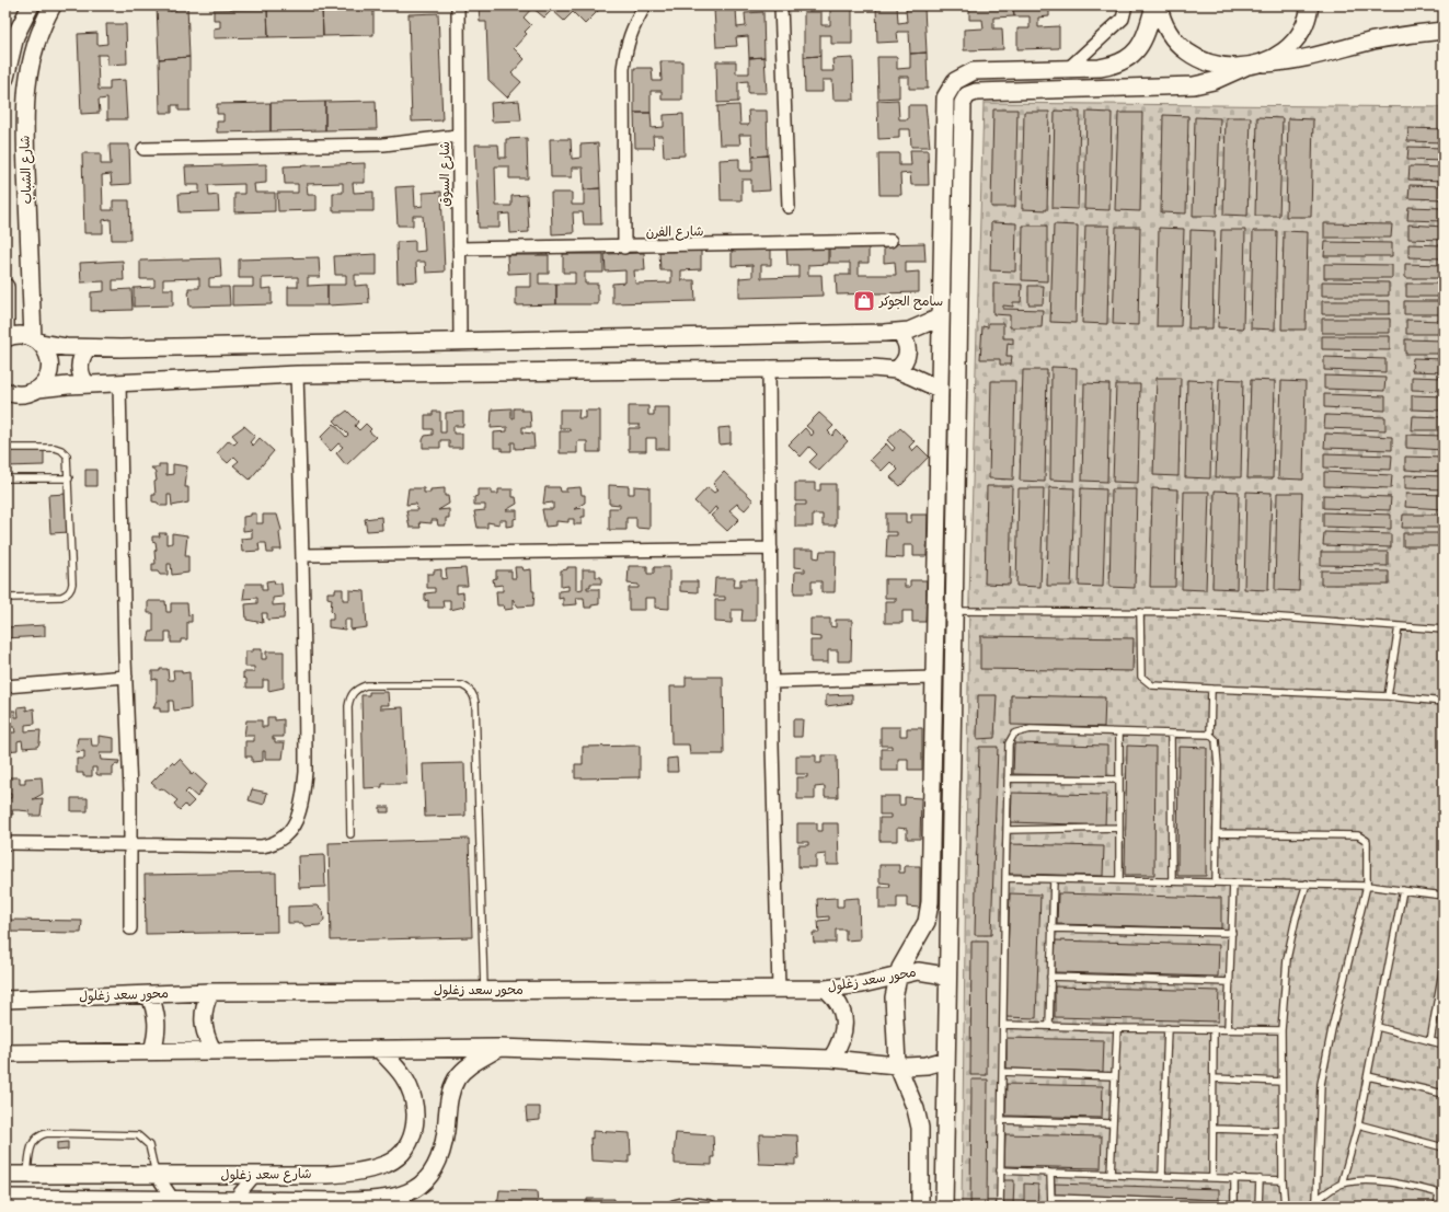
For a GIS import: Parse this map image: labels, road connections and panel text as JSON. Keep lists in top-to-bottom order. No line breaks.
{"streets":{"main road":["شارع الشباب","محور سعد زغلول","شارع سعد زغلول"],"street":["شارع السوق","شارع الفرن"]},"crossings":[["شارع السوق","شارع الفرن"]],"places":{"shop":["سامح الجوكر"]}}
